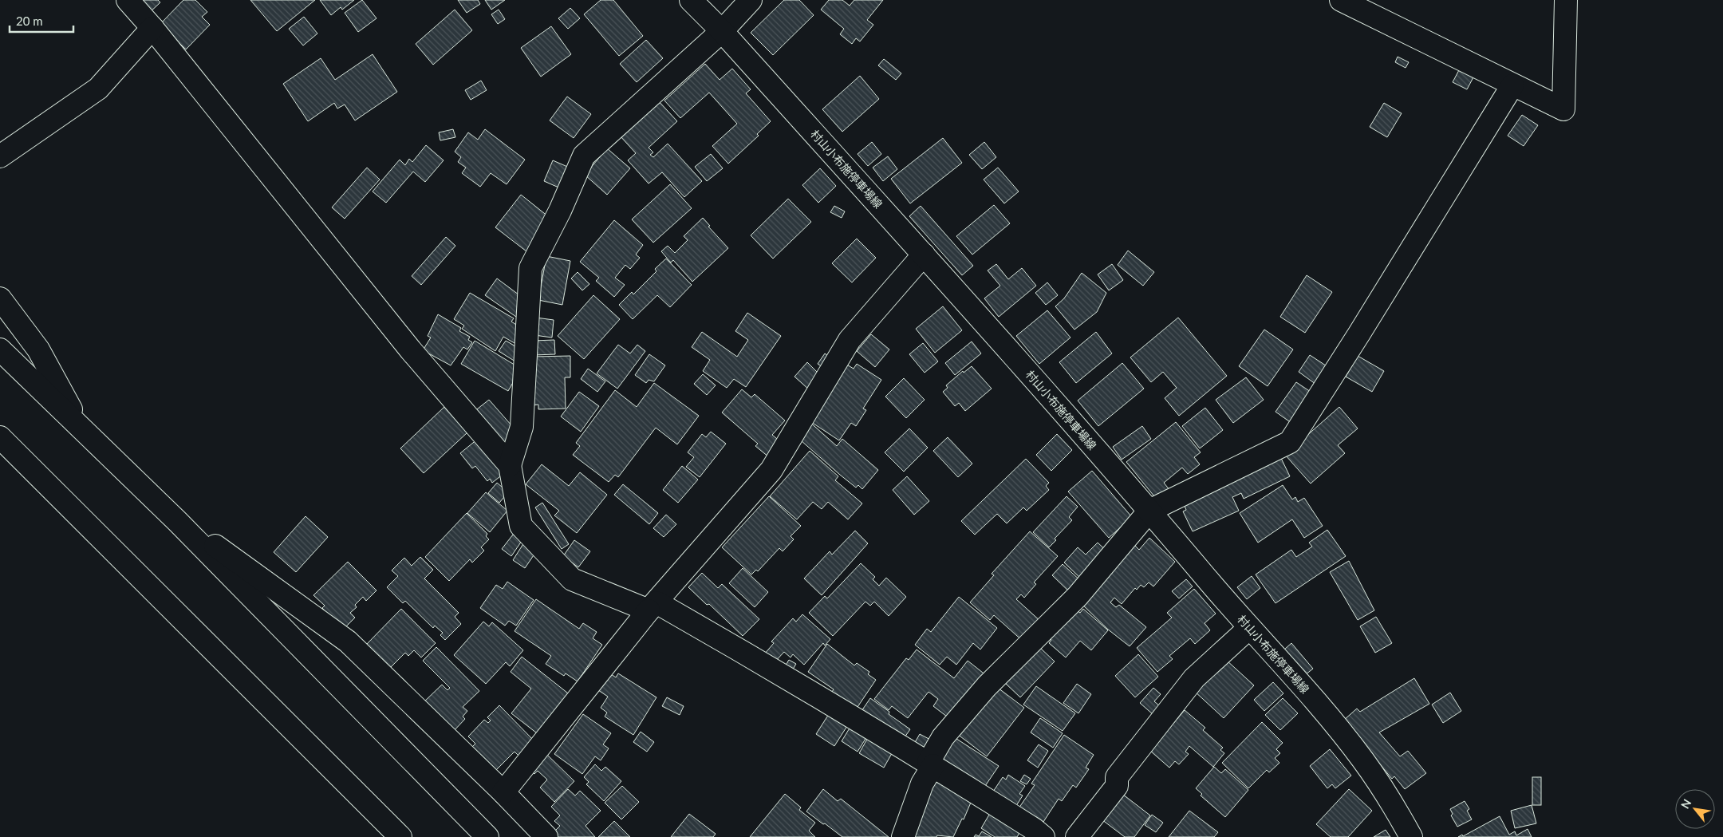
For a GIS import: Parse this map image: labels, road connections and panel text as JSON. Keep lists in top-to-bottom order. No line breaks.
{"streets":{"street":["村山小布施停車場線"]},"scale_bar":"20 m","north":"top left"}
